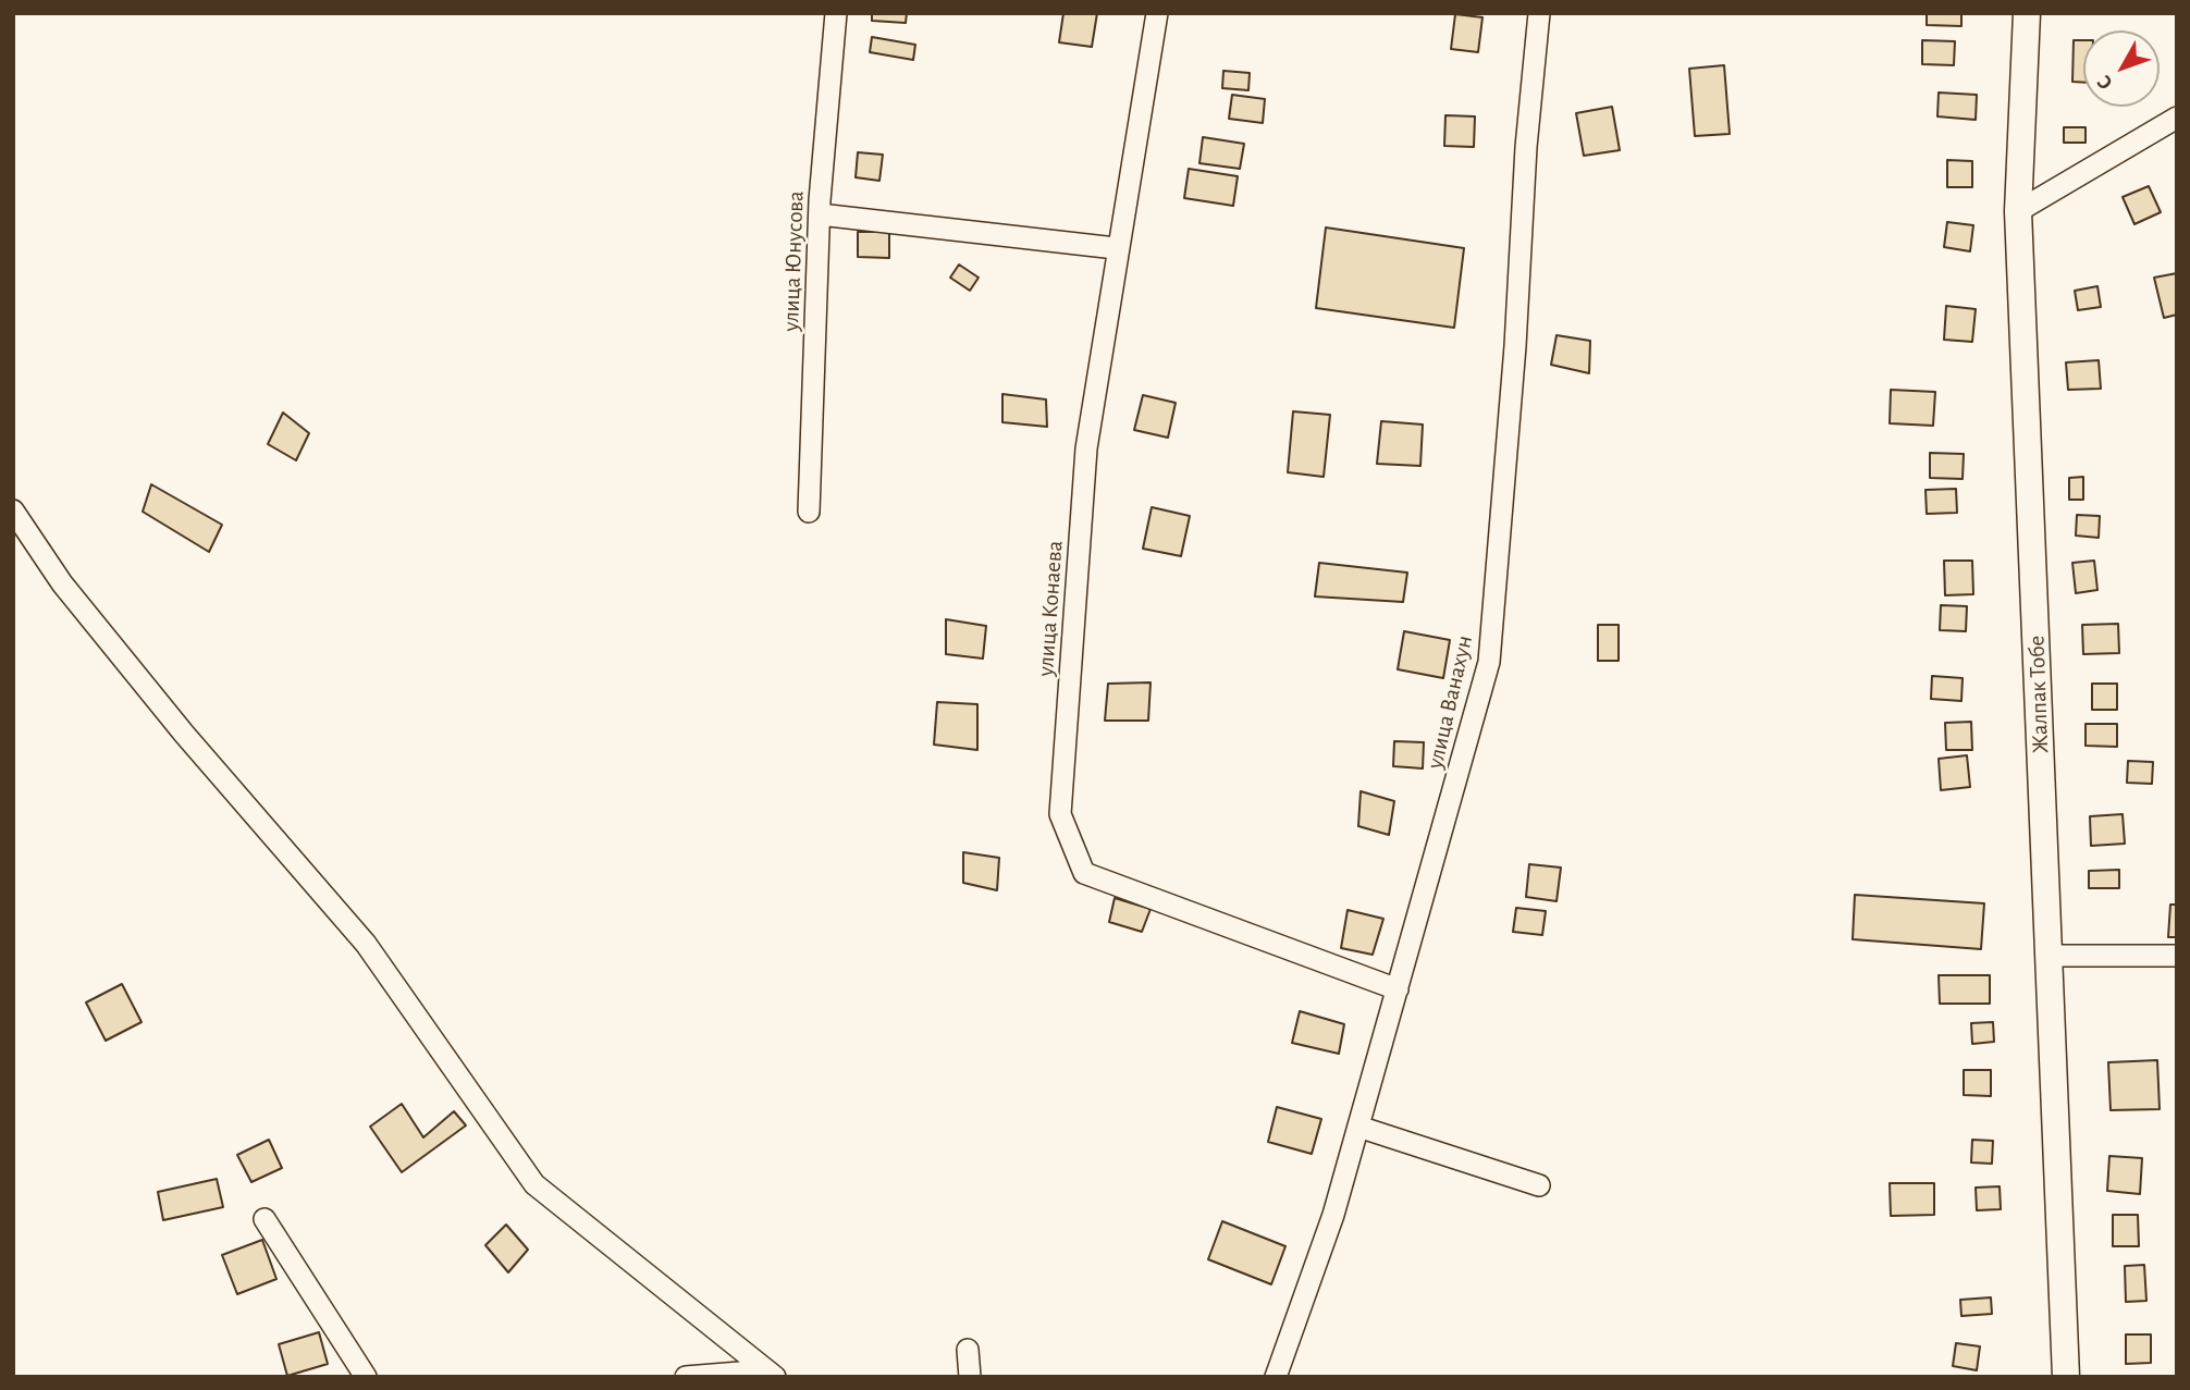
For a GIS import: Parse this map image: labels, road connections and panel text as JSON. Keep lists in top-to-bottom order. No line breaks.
{"streets":{"main road":["Жалпак Тобе"],"street":["улица Юнусова","улица Конаева","улица Ванахун"]},"crossings":[["улица Конаева","улица Ванахун"]],"north":"bottom left"}
